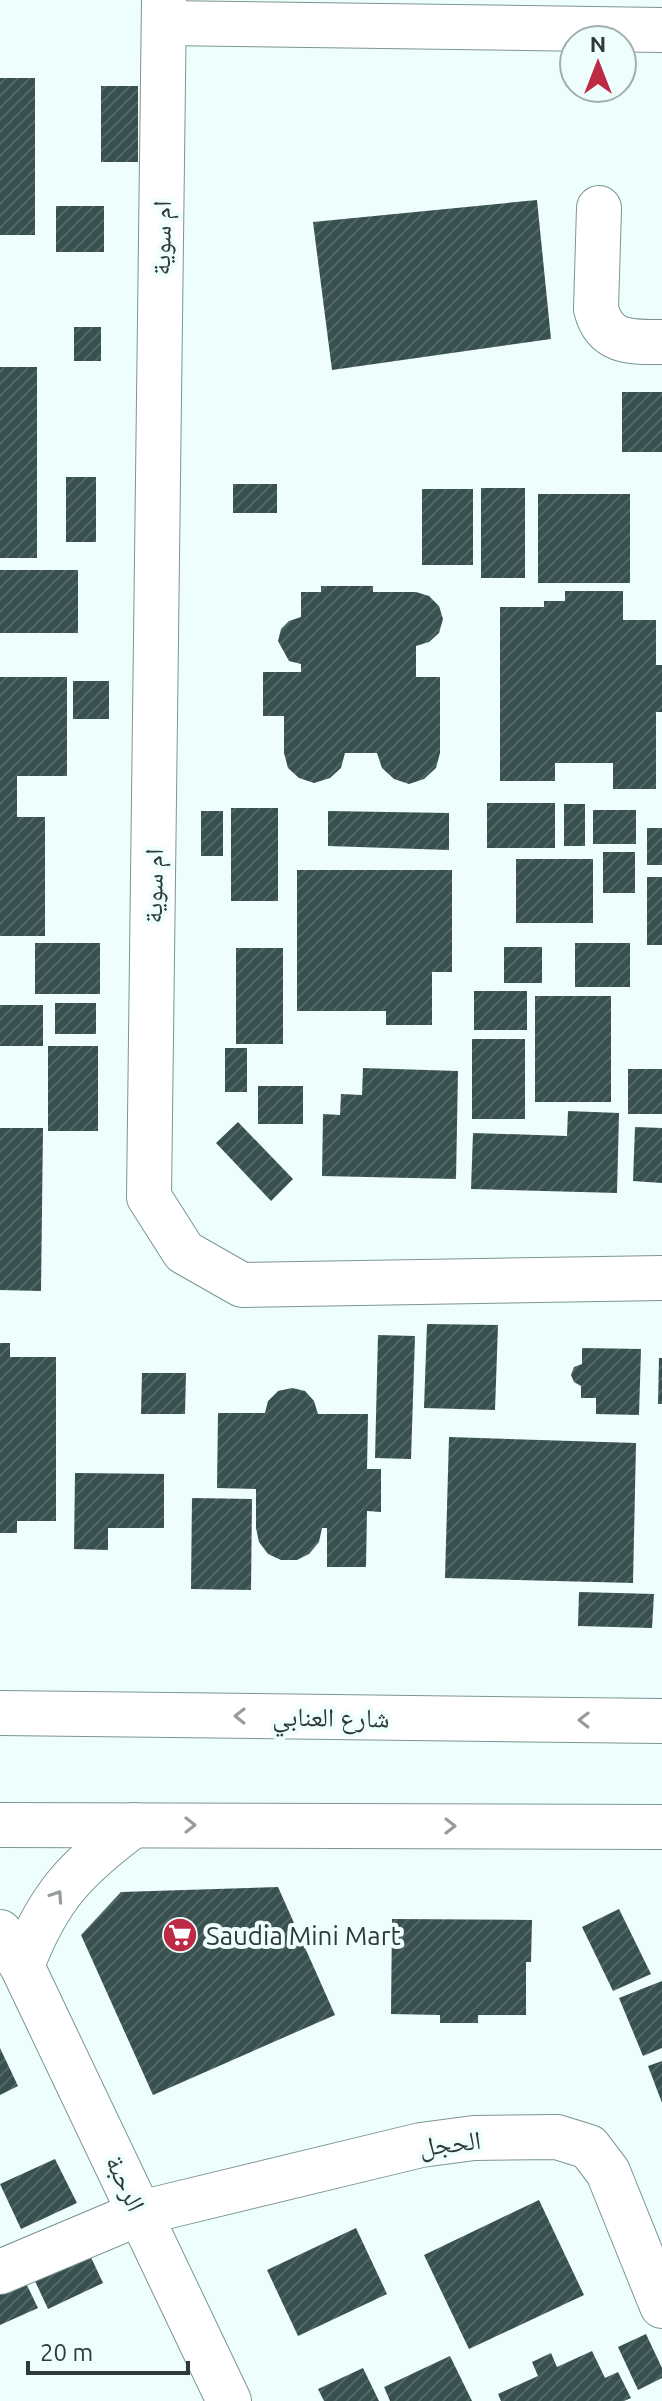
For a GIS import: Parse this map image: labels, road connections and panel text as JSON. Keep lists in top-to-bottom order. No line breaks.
{"streets":{"street":["ام سوية","شارع العنابي","الحجل","الرحبة"]},"crossings":[["الحجل","الرحبة"]],"places":{"supermarket":["Saudia Mini Mart"]},"scale_bar":"20 m","north":"top"}
